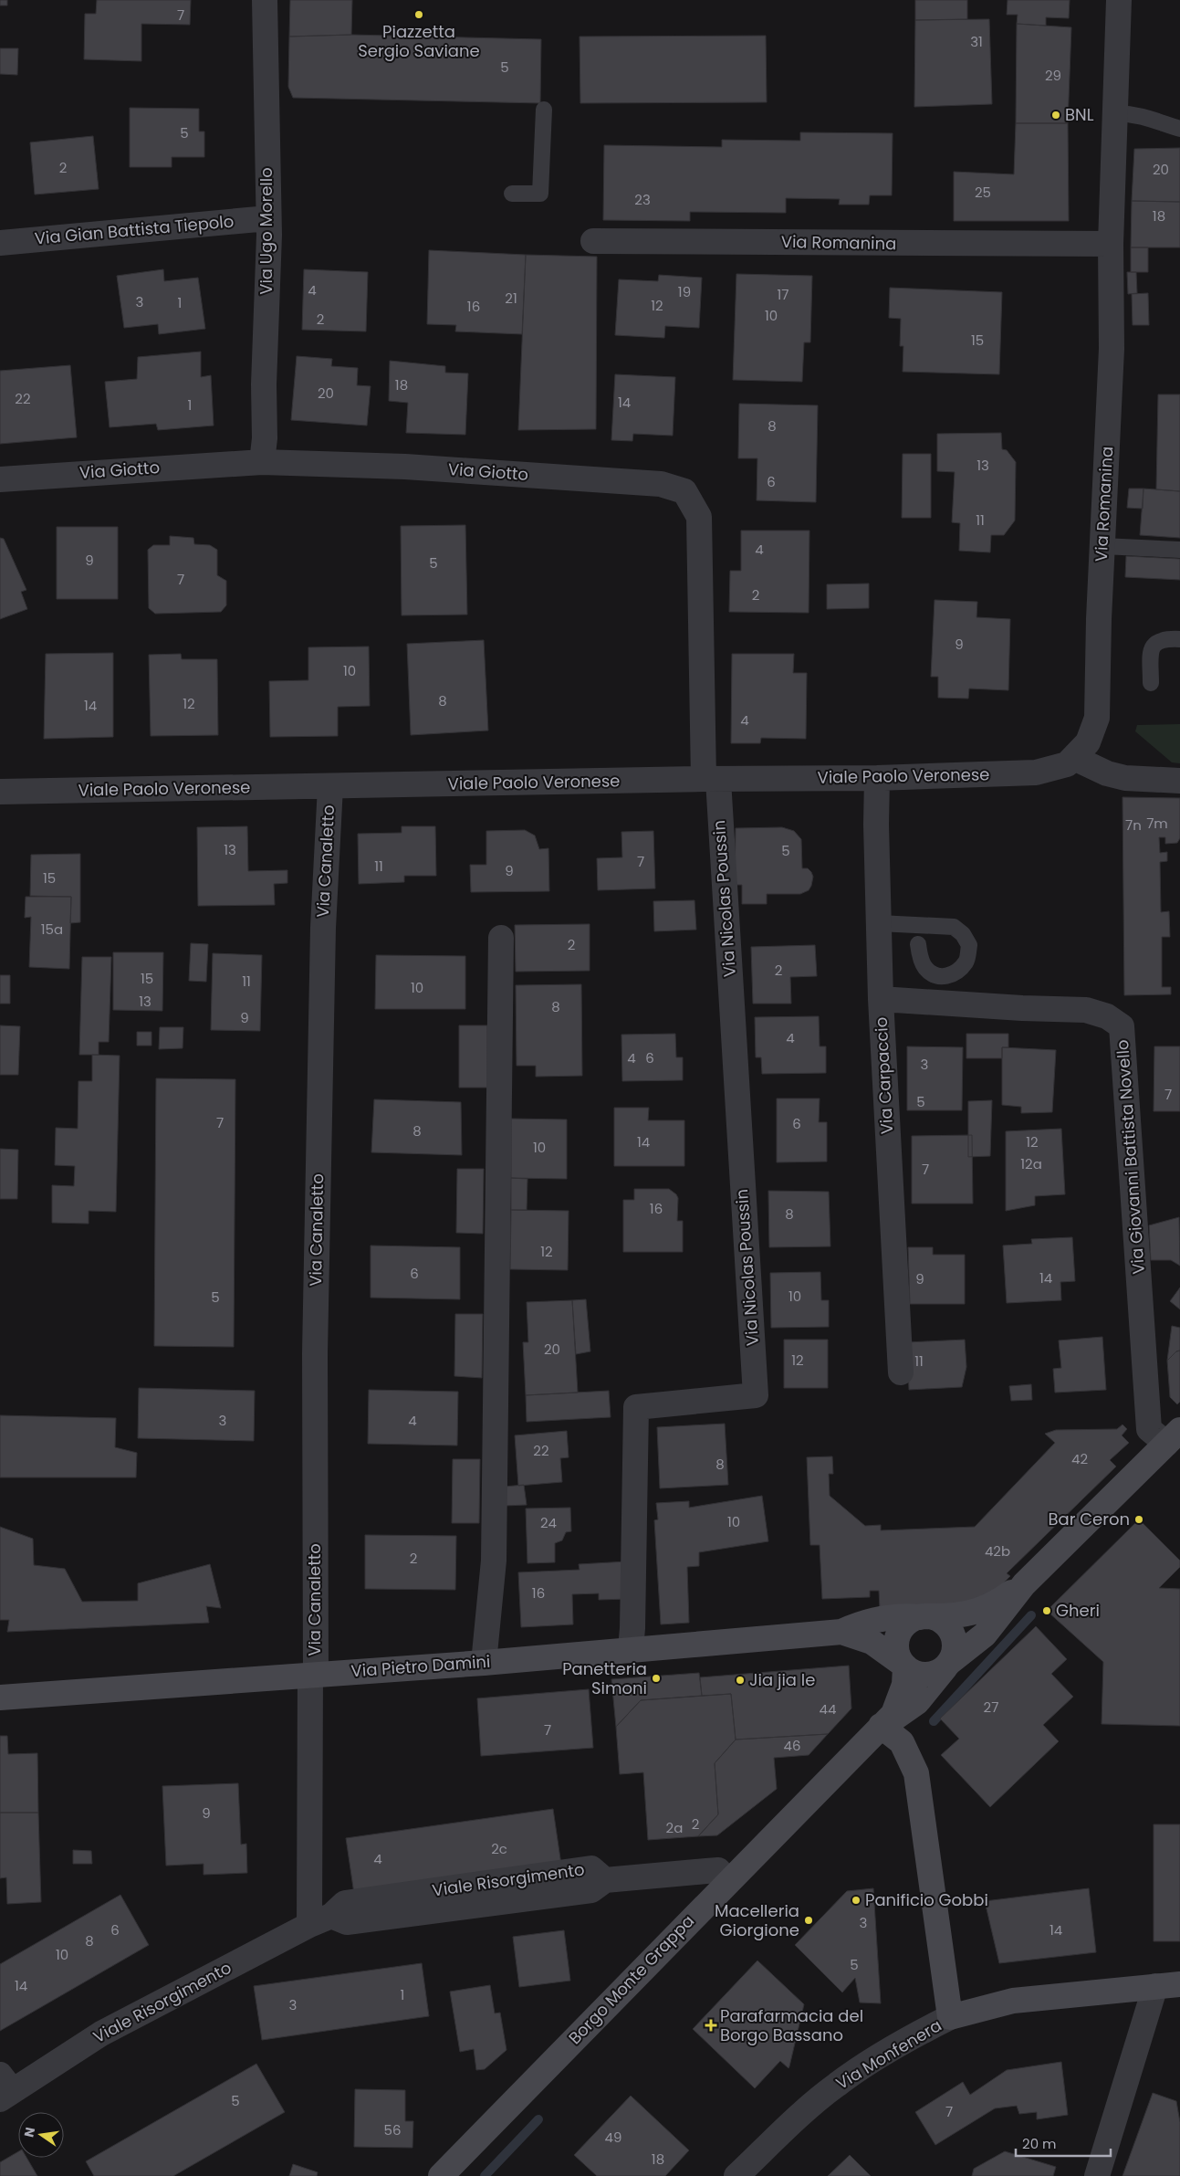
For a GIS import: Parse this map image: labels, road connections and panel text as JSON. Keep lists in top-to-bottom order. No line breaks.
{"streets":{"street":["Via Gian Battista Tiepolo","Via Ugo Morello","Via Romanina","Via Giotto","Viale Paolo Veronese","Via Canaletto","Via Nicolas Poussin","Via Carpaccio","Via Giovanni Battista Novello","Via Pietro Damini","Viale Risorgimento","Borgo Monte Grappa","Via Monfenera"]},"crossings":[["Via Gian Battista Tiepolo","Via Ugo Morello"],["Via Ugo Morello","Via Giotto"],["Via Romanina","Viale Paolo Veronese"],["Via Giotto","Viale Paolo Veronese"],["Via Giotto","Via Nicolas Poussin"],["Viale Paolo Veronese","Via Canaletto"],["Viale Paolo Veronese","Via Nicolas Poussin"],["Viale Paolo Veronese","Via Carpaccio"],["Via Canaletto","Via Pietro Damini"],["Via Canaletto","Viale Risorgimento"],["Via Nicolas Poussin","Via Pietro Damini"],["Via Carpaccio","Via Giovanni Battista Novello"],["Via Giovanni Battista Novello","Borgo Monte Grappa"],["Via Pietro Damini","Borgo Monte Grappa"],["Viale Risorgimento","Borgo Monte Grappa"]],"places":{"other":["Piazzetta Sergio Saviane","BNL","Bar Ceron","Gheri","Panetteria Simoni","Jia jia le","Panificio Gobbi","Macelleria Giorgione"],"health":["Parafarmacia del Borgo Bassano"]},"house_numbers":["7","31","5","29","5","2","20","25","23","18","4","19","17","21","3","1","12","16","10","2","15","18","20","22","14","1","8","13","6","11","4","9","5","7","2","9","10","8","12","14","4","7m","7n","13","5","7","11","9","15","15a","2","2","15","11","10","13","8","9","4","4","6","3","7","5","7","6","8","14","12","10","12a","7","16","8","12","6","14","9","10","5","20","12","11","3","4","22","42","8","10","24","42b","2","16","27","44","7","46","9","2","2a","2c","4","3","6","14","8","10","5","14","1","3","5","7","56","49","18"],"scale_bar":"20 m","north":"left"}
